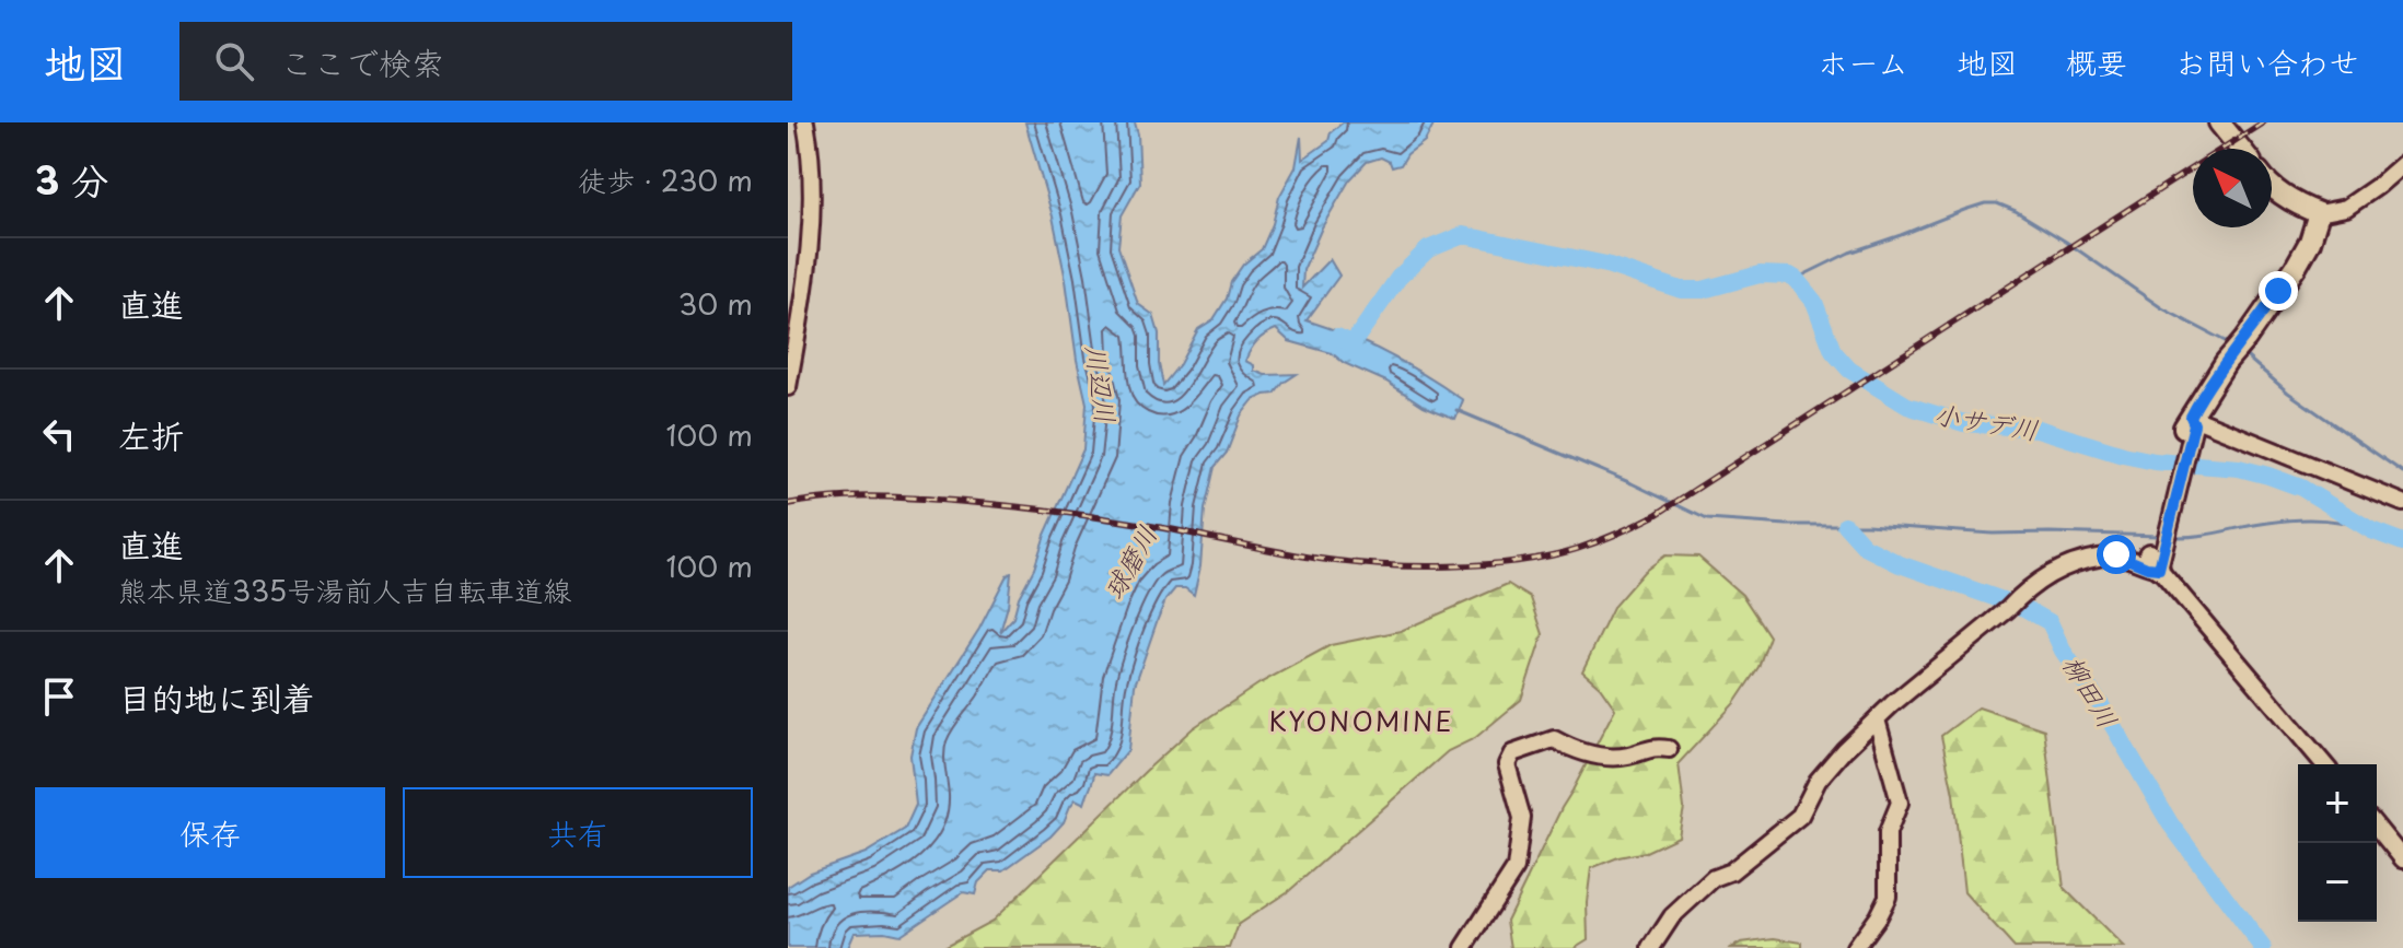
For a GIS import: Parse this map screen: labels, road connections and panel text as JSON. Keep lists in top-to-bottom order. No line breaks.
{"districts":["KYONOMINE"],"water":["川辺川","小サデ川","球磨川","柳田川"],"north":"top left","page":{"header":"地図","search":"ここで検索","nav":["ホーム","地図","概要","お問い合わせ"],"heading":["3 分","徒歩 · 230 m"],"list":[["直進","30 m"],["左折","100 m"],["直進","熊本県道335号湯前人吉自転車道線","100 m"],"目的地に到着"],"buttons":["保存","共有"],"map_buttons":["+","−"]}}
